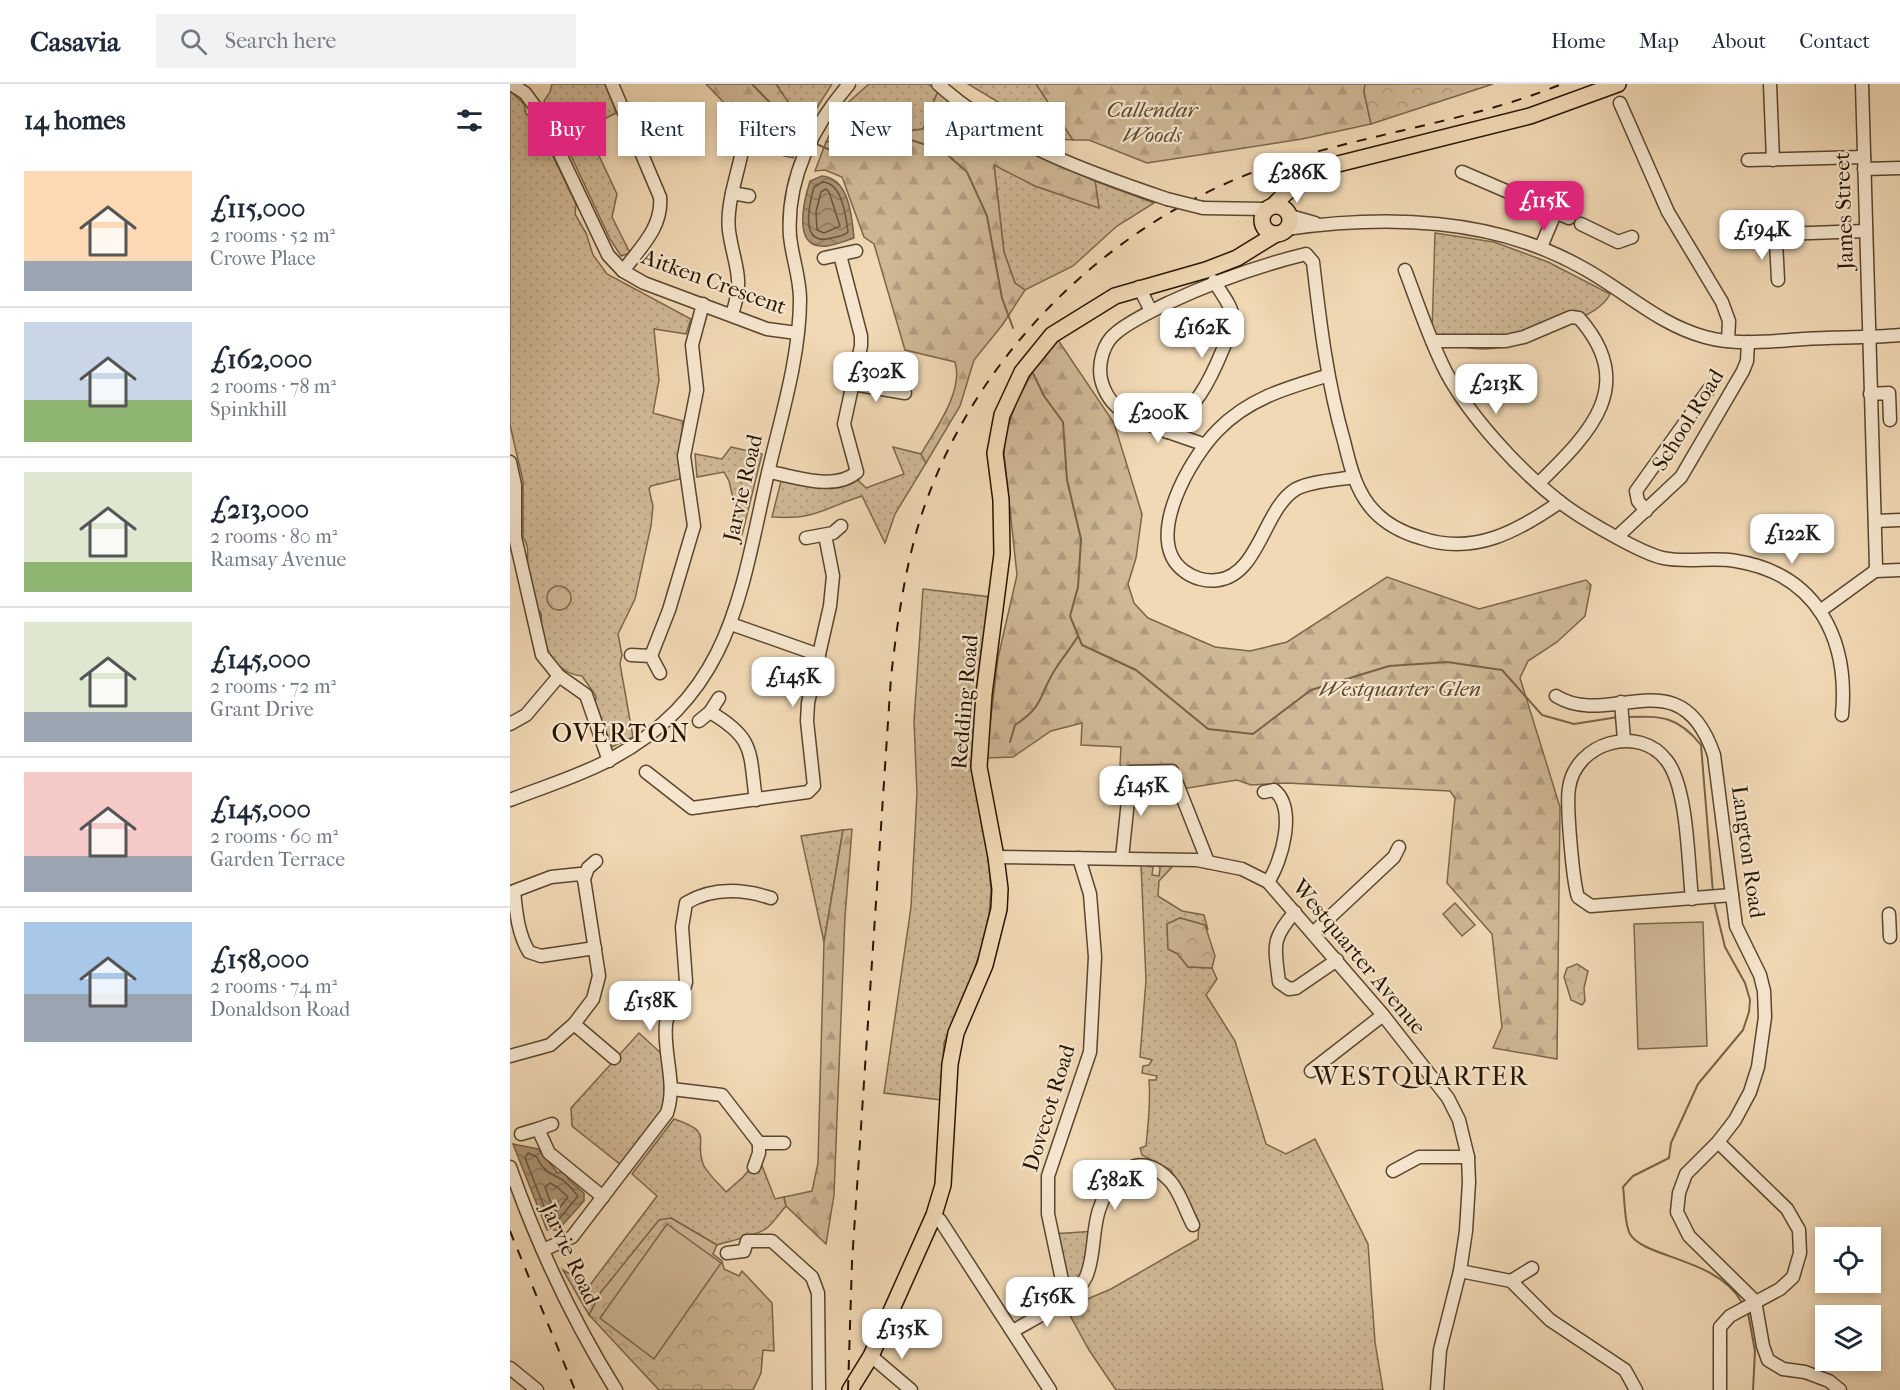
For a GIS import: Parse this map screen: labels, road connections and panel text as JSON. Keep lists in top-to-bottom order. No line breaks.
{"streets":{"main road":["Redding Road"],"street":["James Street","Aitken Crescent","School Road","Jarvie Road","Langton Road","Westquarter Avenue","Dovecot Road"]},"crossings":[["Aitken Crescent","Jarvie Road"],["Redding Road","Westquarter Avenue"],["Westquarter Avenue","Dovecot Road"]],"districts":["OVERTON","WESTQUARTER"],"parks":["Callendar Woods","Westquarter Glen"],"page":{"header":"Casavia","search":"Search here","nav":["Home","Map","About","Contact"],"heading":"14 homes","chip":["Buy","Rent","Filters","New","Apartment"],"price":["£286K","£115K","£194K","£162K","£302K","£213K","£200K","£122K","£145K","£145K","£158K","£382K","£156K","£135K"],"list":[{"name":"£115,000","note":"2 rooms · 52 m² · Crowe Place"},{"name":"£162,000","note":"2 rooms · 78 m² · Spinkhill"},{"name":"£213,000","note":"2 rooms · 80 m² · Ramsay Avenue"},{"name":"£145,000","note":"2 rooms · 72 m² · Grant Drive"},{"name":"£145,000","note":"2 rooms · 60 m² · Garden Terrace"},{"name":"£158,000","note":"2 rooms · 74 m² · Donaldson Road"}]}}
